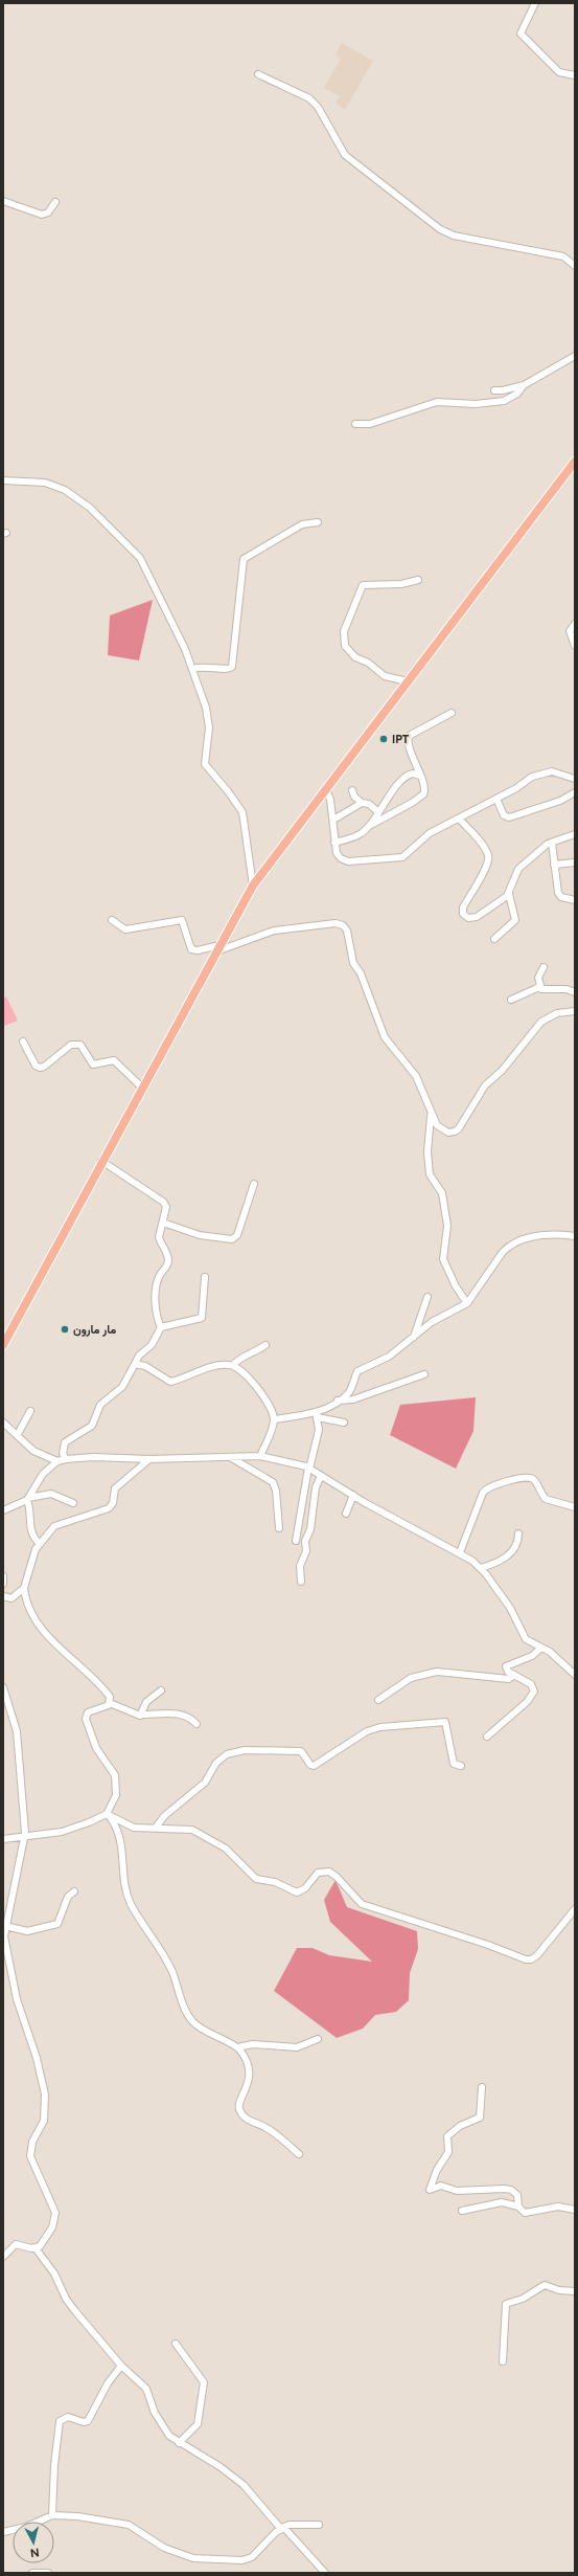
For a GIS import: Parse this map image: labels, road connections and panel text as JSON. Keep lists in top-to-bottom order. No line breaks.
{"places":["IPT","مار مارون"],"north":"bottom"}
